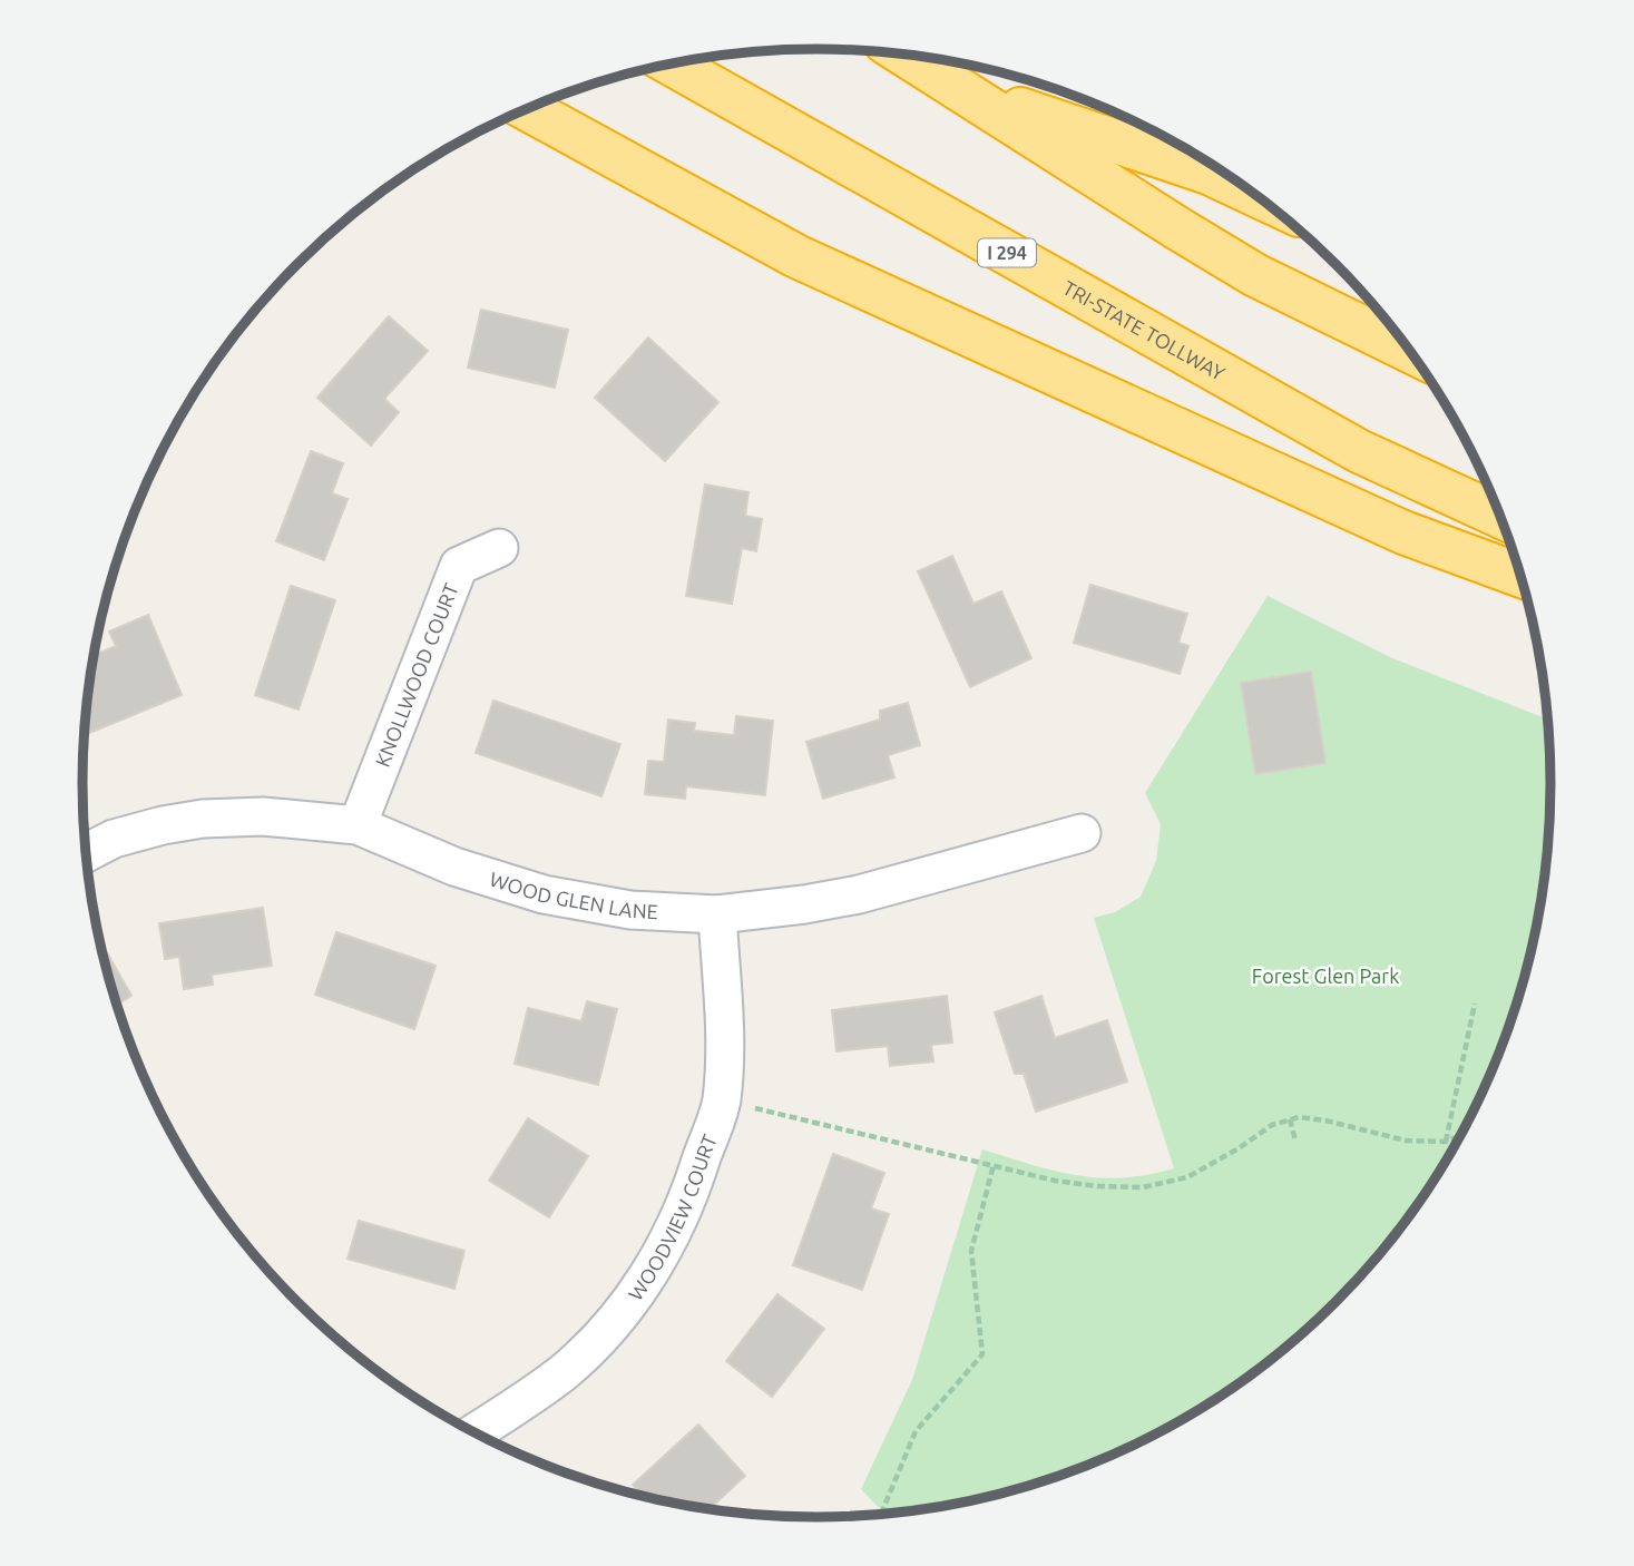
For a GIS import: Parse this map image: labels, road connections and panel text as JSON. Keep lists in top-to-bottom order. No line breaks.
{"streets":{"highway":["I 294","TRI-STATE TOLLWAY"],"street":["KNOLLWOOD COURT","WOOD GLEN LANE","WOODVIEW COURT"]},"crossings":[["KNOLLWOOD COURT","WOOD GLEN LANE"],["WOOD GLEN LANE","WOODVIEW COURT"]],"parks":["Forest Glen Park"]}
